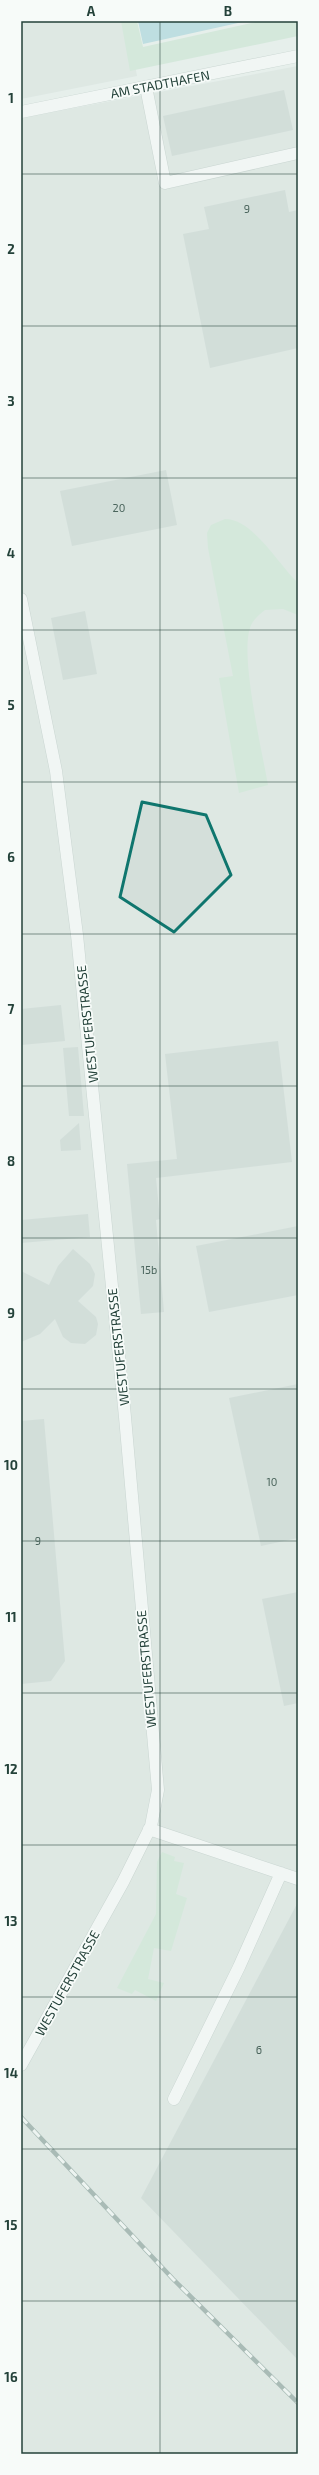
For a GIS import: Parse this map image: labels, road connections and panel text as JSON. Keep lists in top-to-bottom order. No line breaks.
{"streets":{"lane":["AM STADTHAFEN","WESTUFERSTRASSE"]},"house_numbers":["9","20","15b","10","9","6"],"grid":{"columns":["A","B"],"rows":["1","2","3","4","5","6","7","8","9","10","11","12","13","14","15","16"]}}
